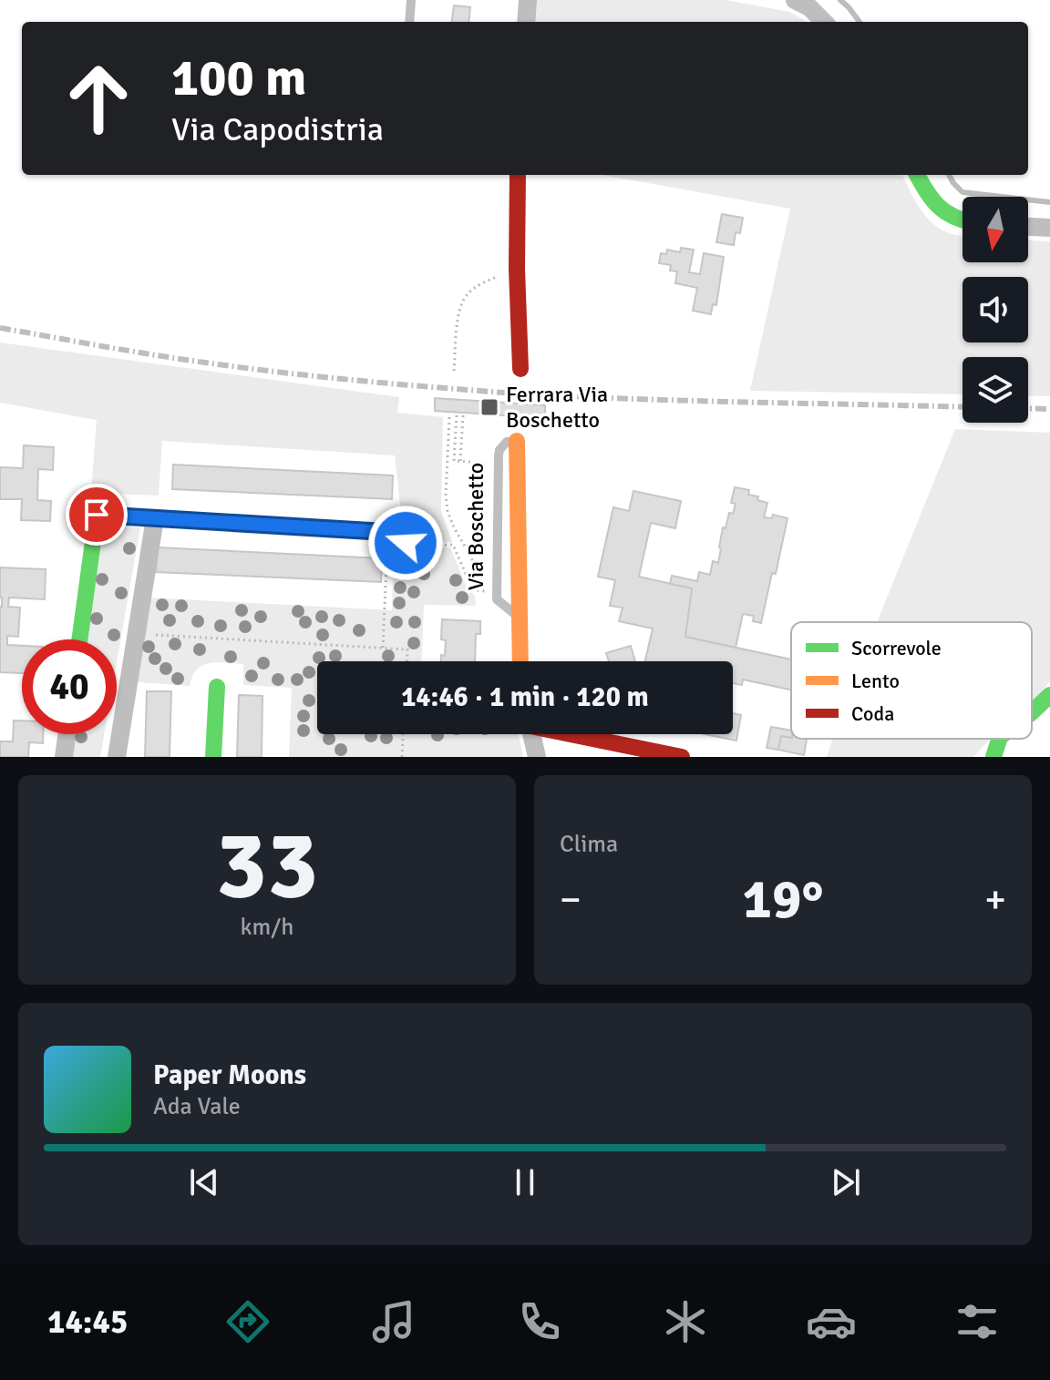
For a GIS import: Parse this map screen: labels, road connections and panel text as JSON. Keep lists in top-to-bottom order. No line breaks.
{"streets":{"street":["Via Boschetto"]},"places":{"transit":["Ferrara Via Boschetto"]},"legend":["Scorrevole","Lento","Coda"],"north":"bottom","page":{"turn":["100 m","Via Capodistria"],"limit":"40","trip":"14:46 · 1 min · 120 m","tile":[["33","km/h"],"Clima"],"heat":["−","19°","+"],"song":["Paper Moons","Ada Vale"],"tabs":"14:45"}}
